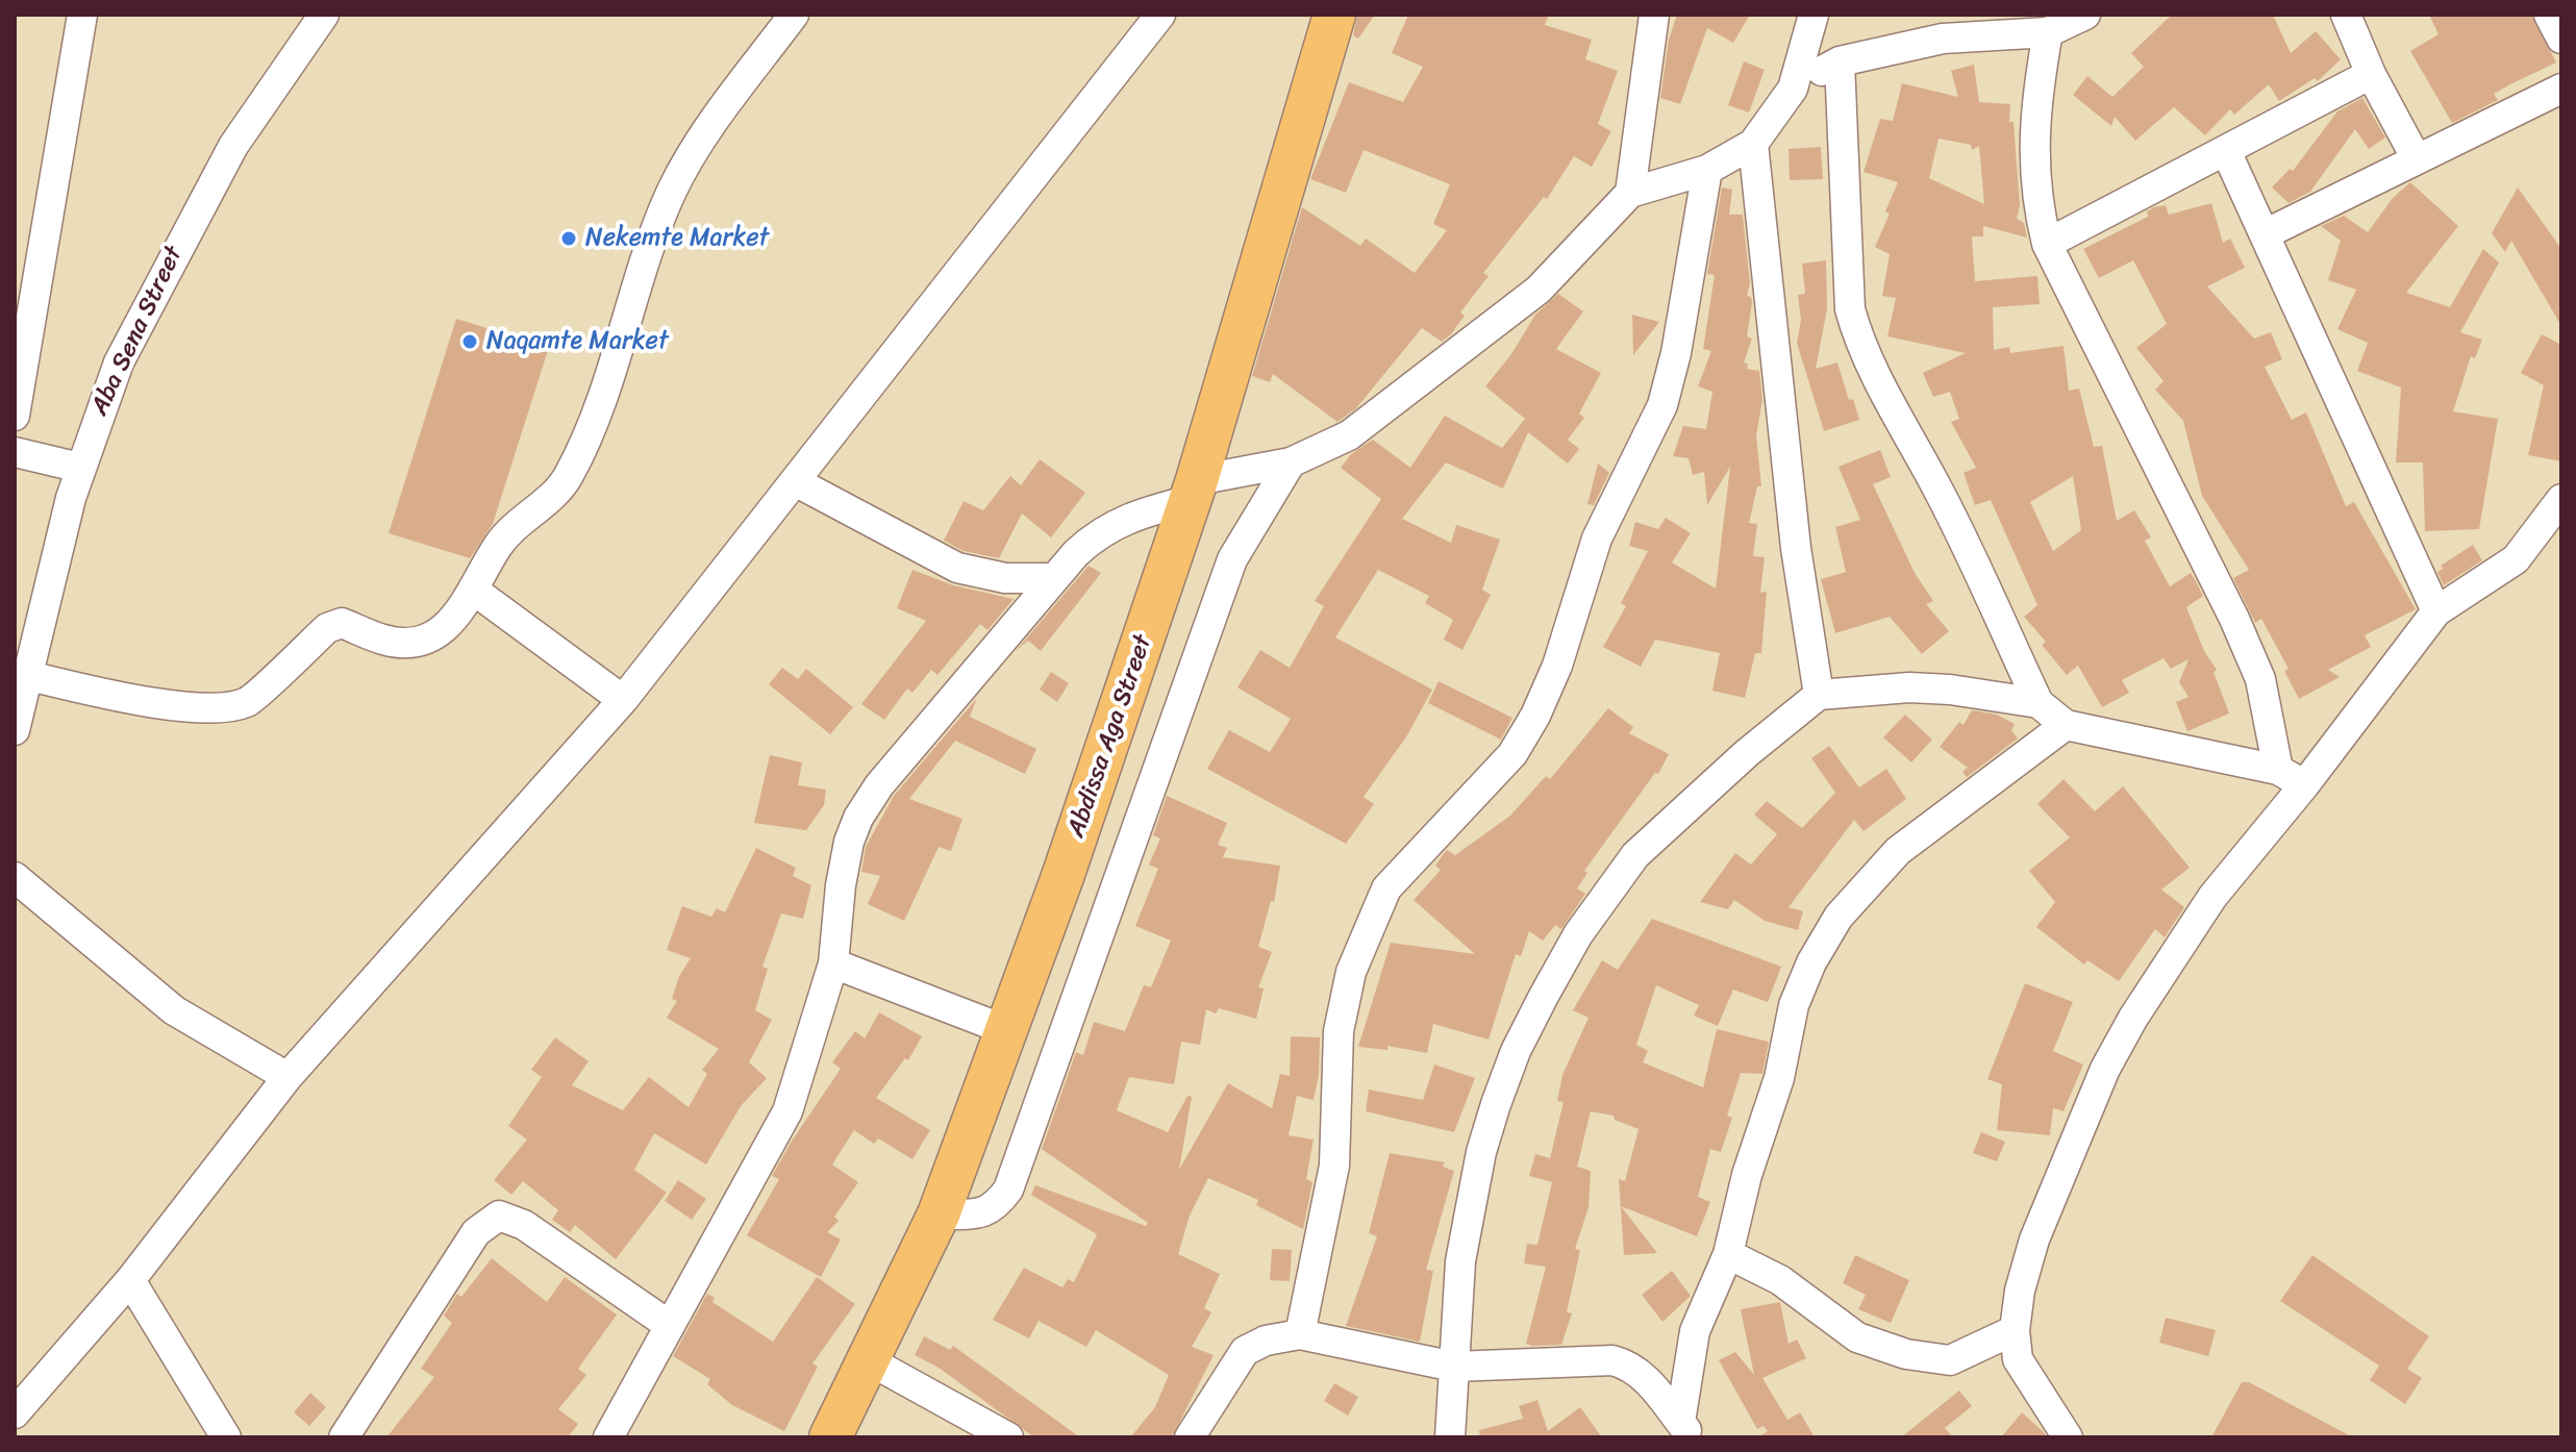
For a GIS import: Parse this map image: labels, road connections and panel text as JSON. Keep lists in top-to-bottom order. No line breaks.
{"streets":{"highway":["Abdissa Aga Street"],"street":["Aba Sena Street"]},"places":["Nekemte Market","Naqamte Market"]}
